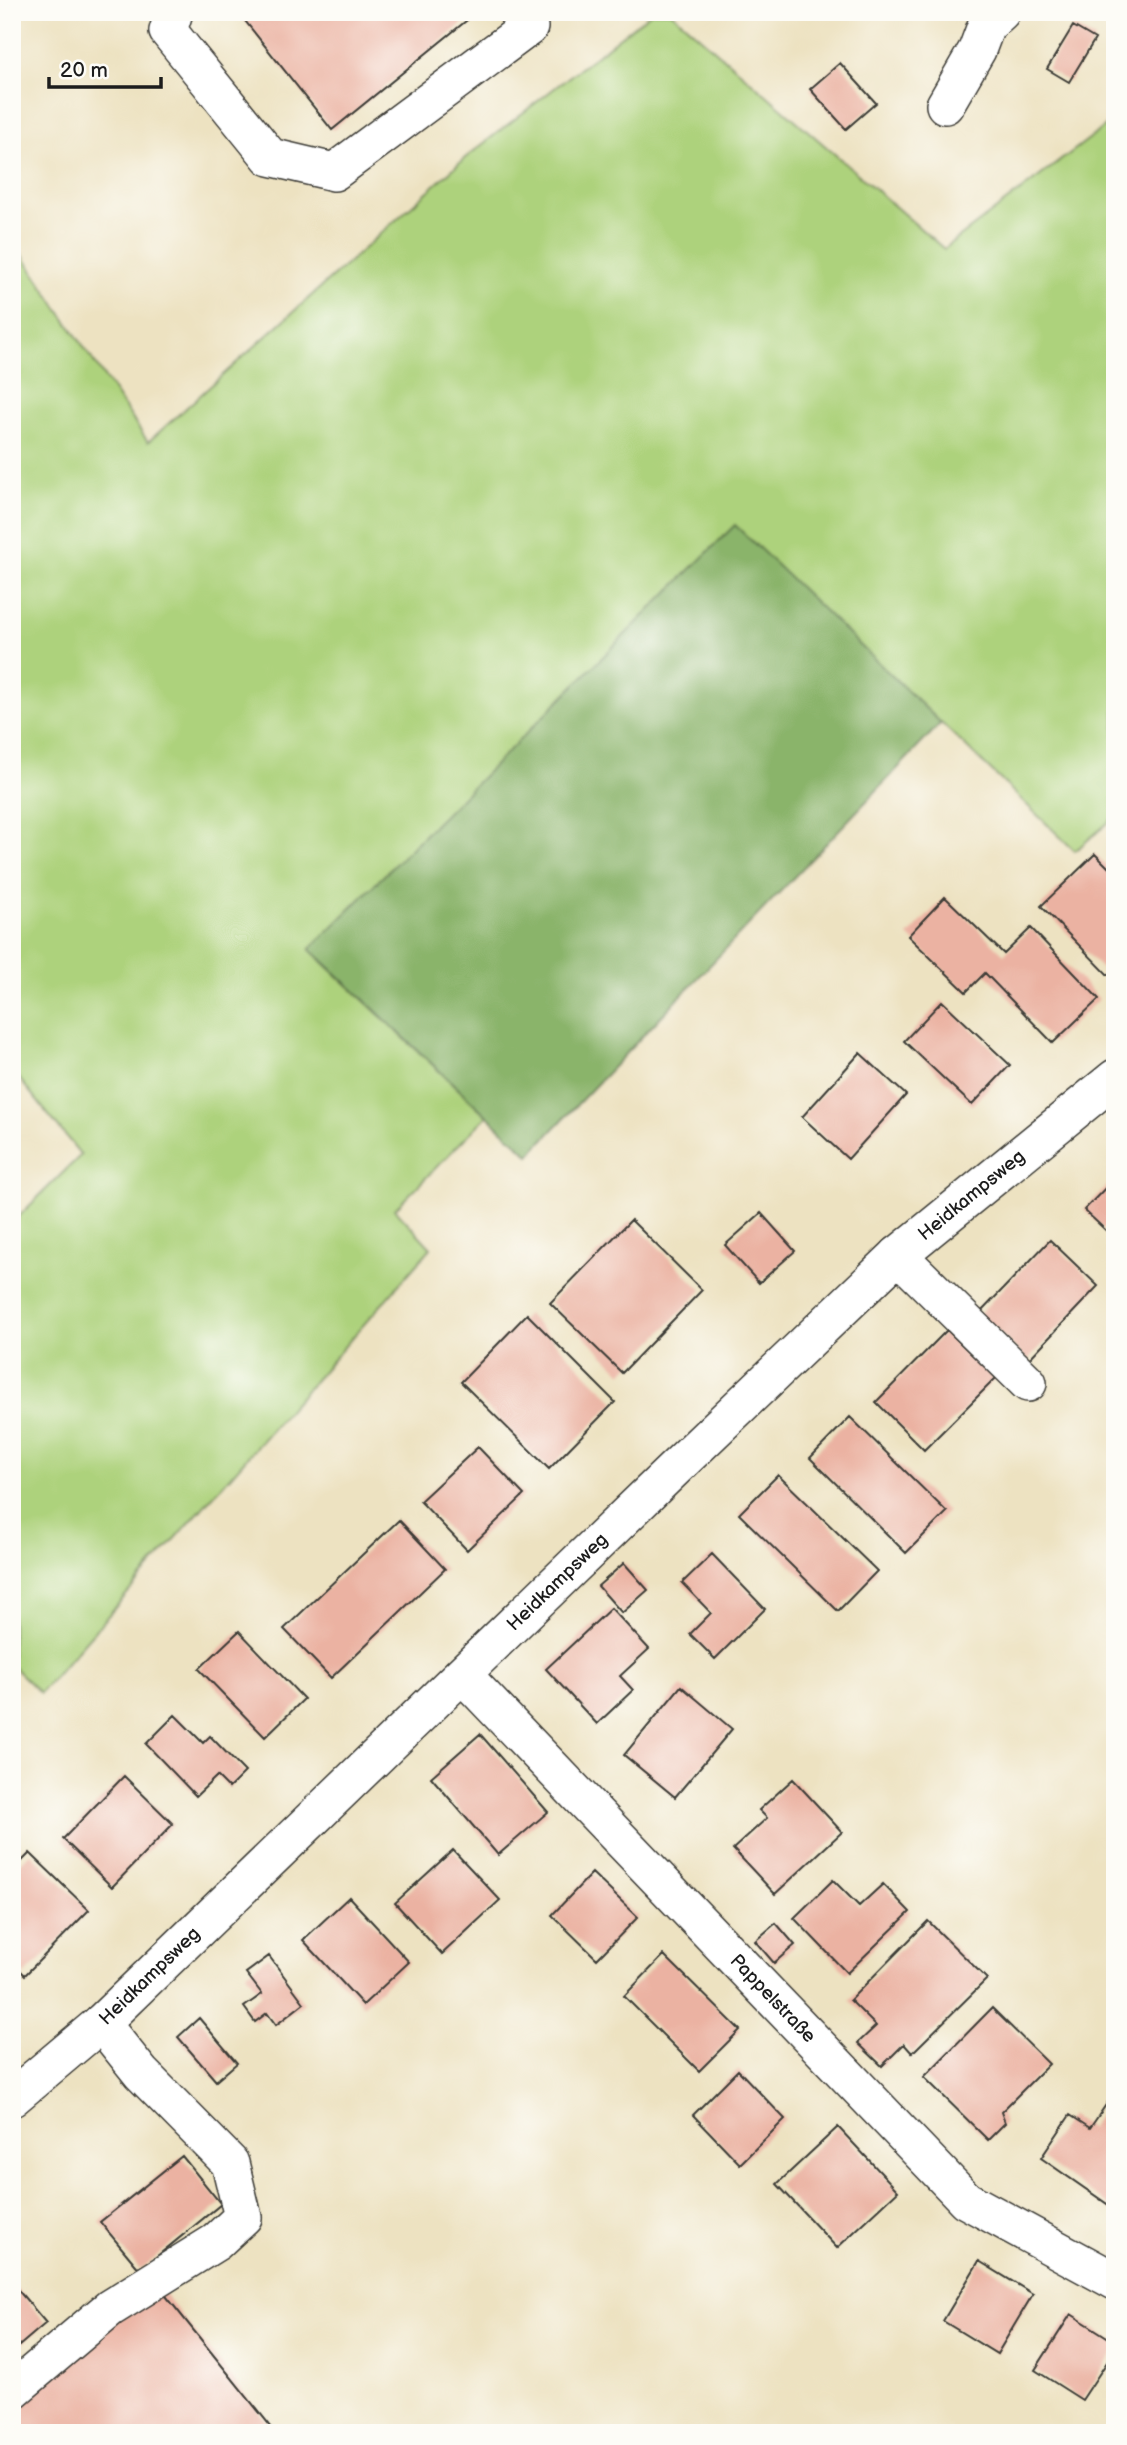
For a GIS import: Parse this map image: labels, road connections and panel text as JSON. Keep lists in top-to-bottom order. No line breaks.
{"streets":{"street":["Heidkampsweg","Pappelstraße"]},"crossings":[["Heidkampsweg","Pappelstraße"]],"scale_bar":"20 m"}
